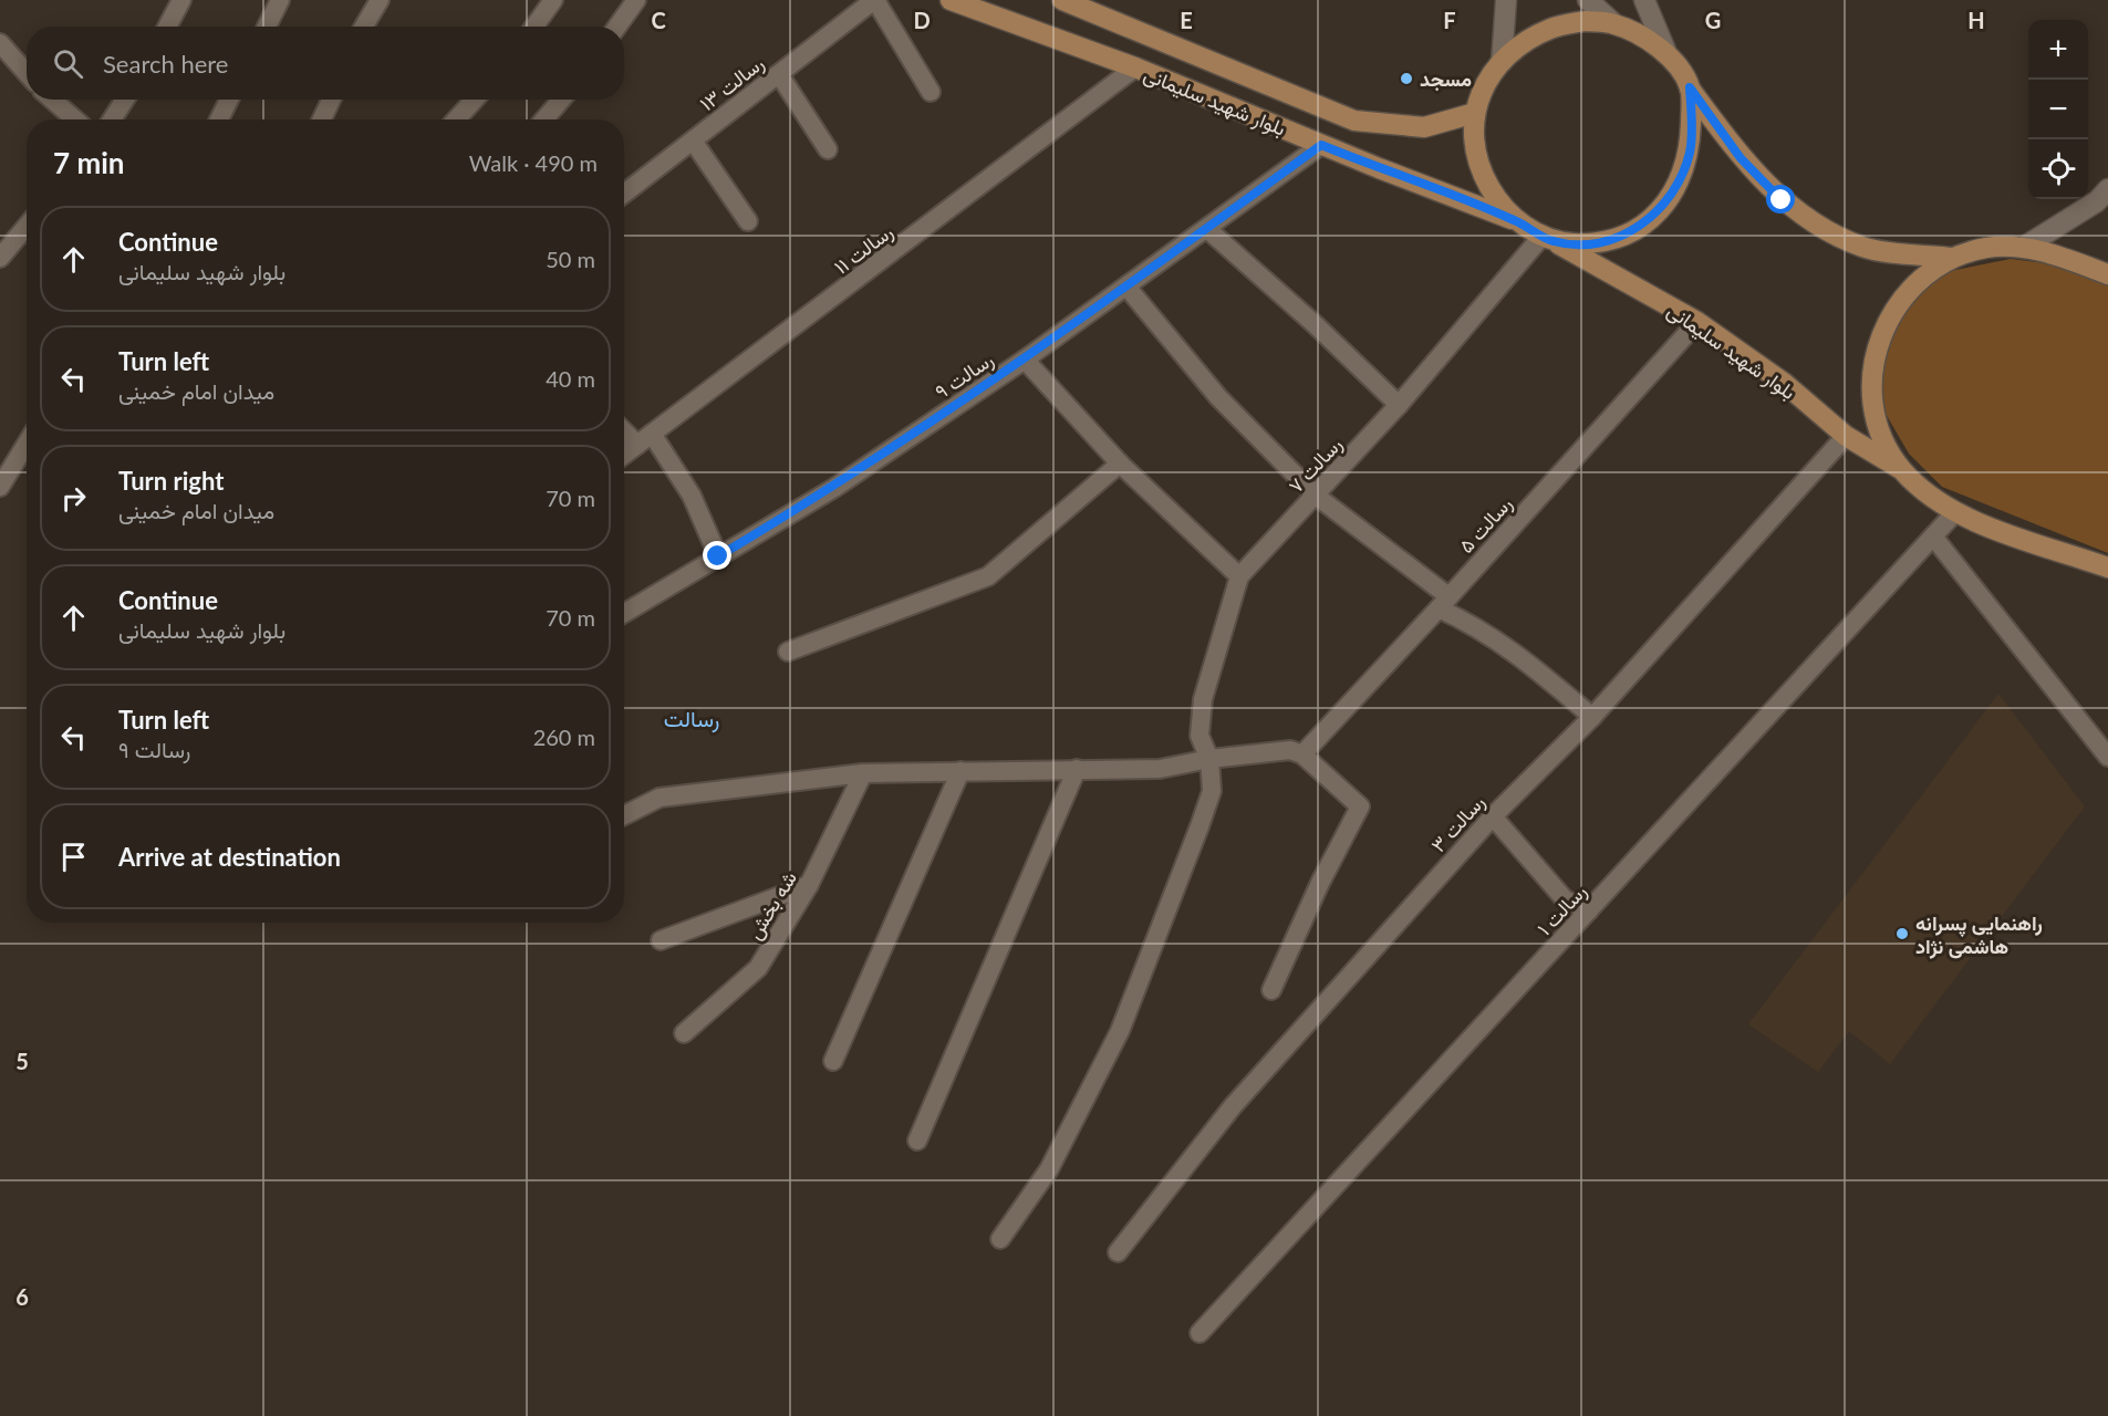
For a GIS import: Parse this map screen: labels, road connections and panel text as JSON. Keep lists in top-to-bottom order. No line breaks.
{"streets":{"main road":["بلوار شهید سلیمانی"],"street":["رسالت ۱۳","رسالت ۱۱","رسالت ۹","رسالت ۷","رسالت ۵","رسالت ۳","شه بخش","رسالت ۱"]},"crossings":[["بلوار شهید سلیمانی","رسالت ۱۱"],["بلوار شهید سلیمانی","رسالت ۹"],["بلوار شهید سلیمانی","رسالت ۷"],["بلوار شهید سلیمانی","رسالت ۵"],["بلوار شهید سلیمانی","رسالت ۳"]],"districts":["رسالت"],"places":["مسجد","راهنمایی پسرانه هاشمی نژاد"],"page":{"map_buttons":["+","−"],"search":"Search here","heading":["7 min","Walk · 490 m"],"list":[["Continue","بلوار شهید سلیمانی","50 m"],["Turn left","میدان امام خمینی","40 m"],["Turn right","میدان امام خمینی","70 m"],["Continue","بلوار شهید سلیمانی","70 m"],["Turn left","رسالت ۹","260 m"],"Arrive at destination"]},"grid":{"columns":["C","D","E","F","G","H"],"rows":["5","6"]}}
